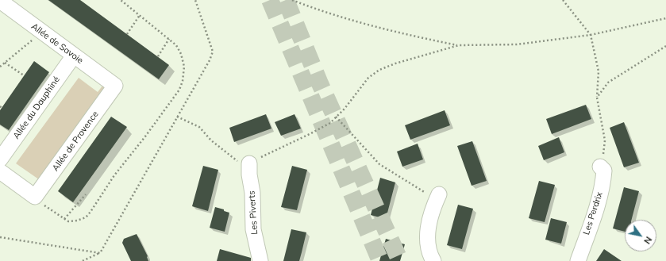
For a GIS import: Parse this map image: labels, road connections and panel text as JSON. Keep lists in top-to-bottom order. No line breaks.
{"streets":{"street":["Allée de Savoie","Allée du Dauphiné","Allée de Provence","Les Piverts","Les Perdrix"]},"crossings":[["Allée de Savoie","Allée du Dauphiné"],["Allée de Savoie","Allée de Provence"]],"north":"bottom right"}
